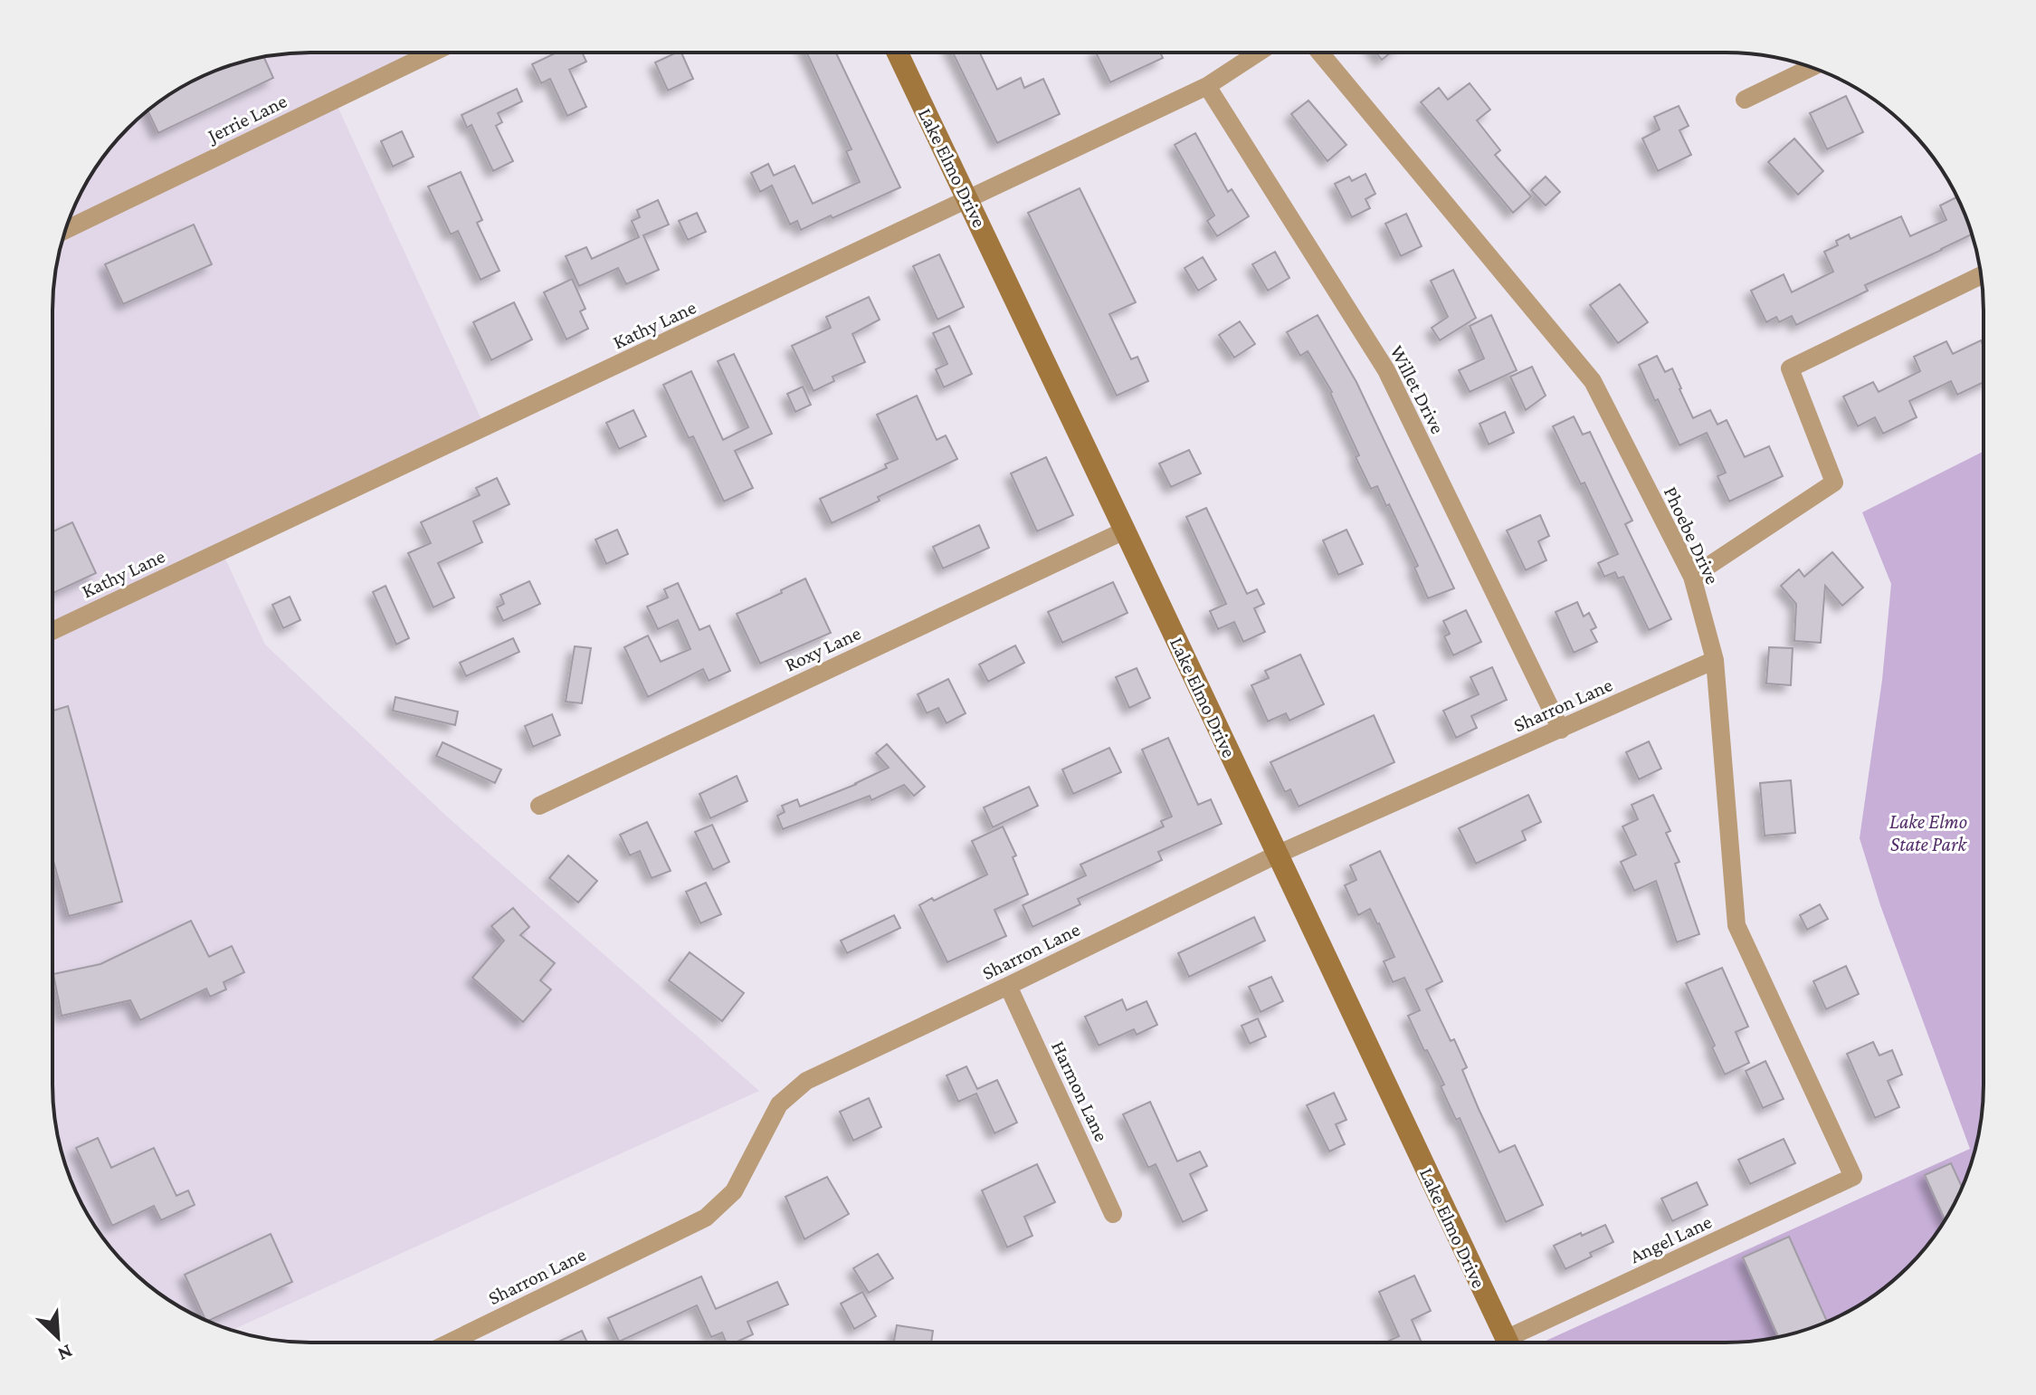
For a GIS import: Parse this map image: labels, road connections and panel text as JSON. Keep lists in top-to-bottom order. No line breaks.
{"streets":{"street":["Jerrie Lane","Lake Elmo Drive","Kathy Lane","Willet Drive","Phoebe Drive","Roxy Lane","Sharron Lane","Harmon Lane","Angel Lane"]},"crossings":[["Lake Elmo Drive","Kathy Lane"],["Lake Elmo Drive","Roxy Lane"],["Lake Elmo Drive","Sharron Lane"],["Kathy Lane","Willet Drive"],["Willet Drive","Sharron Lane"],["Phoebe Drive","Sharron Lane"],["Phoebe Drive","Angel Lane"],["Sharron Lane","Harmon Lane"]],"parks":["Lake Elmo State Park"],"north":"bottom right"}
